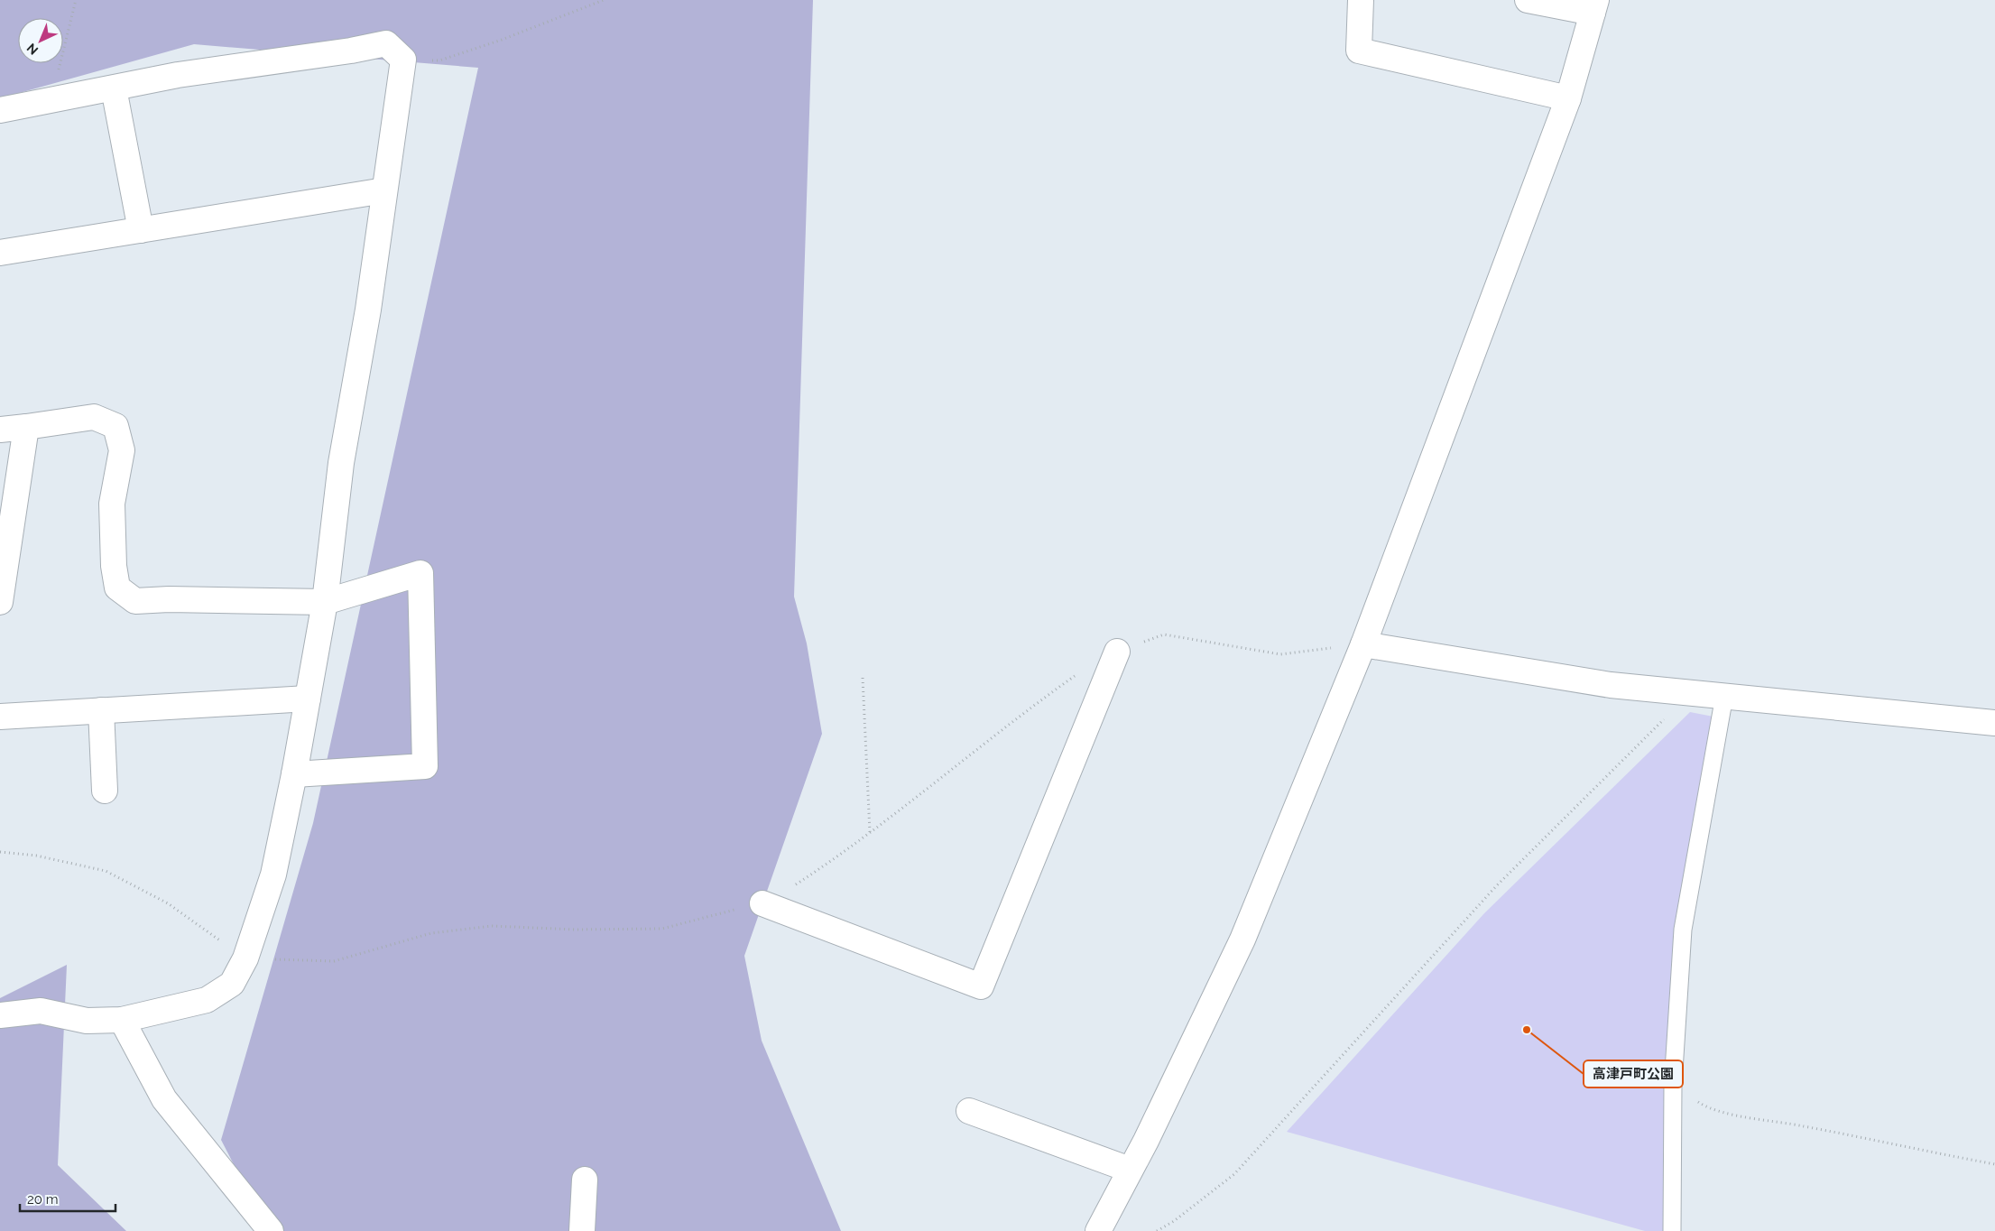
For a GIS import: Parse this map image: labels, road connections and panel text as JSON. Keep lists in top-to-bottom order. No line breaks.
{"places":["高津戸町公園"],"scale_bar":"20 m","north":"bottom left"}
